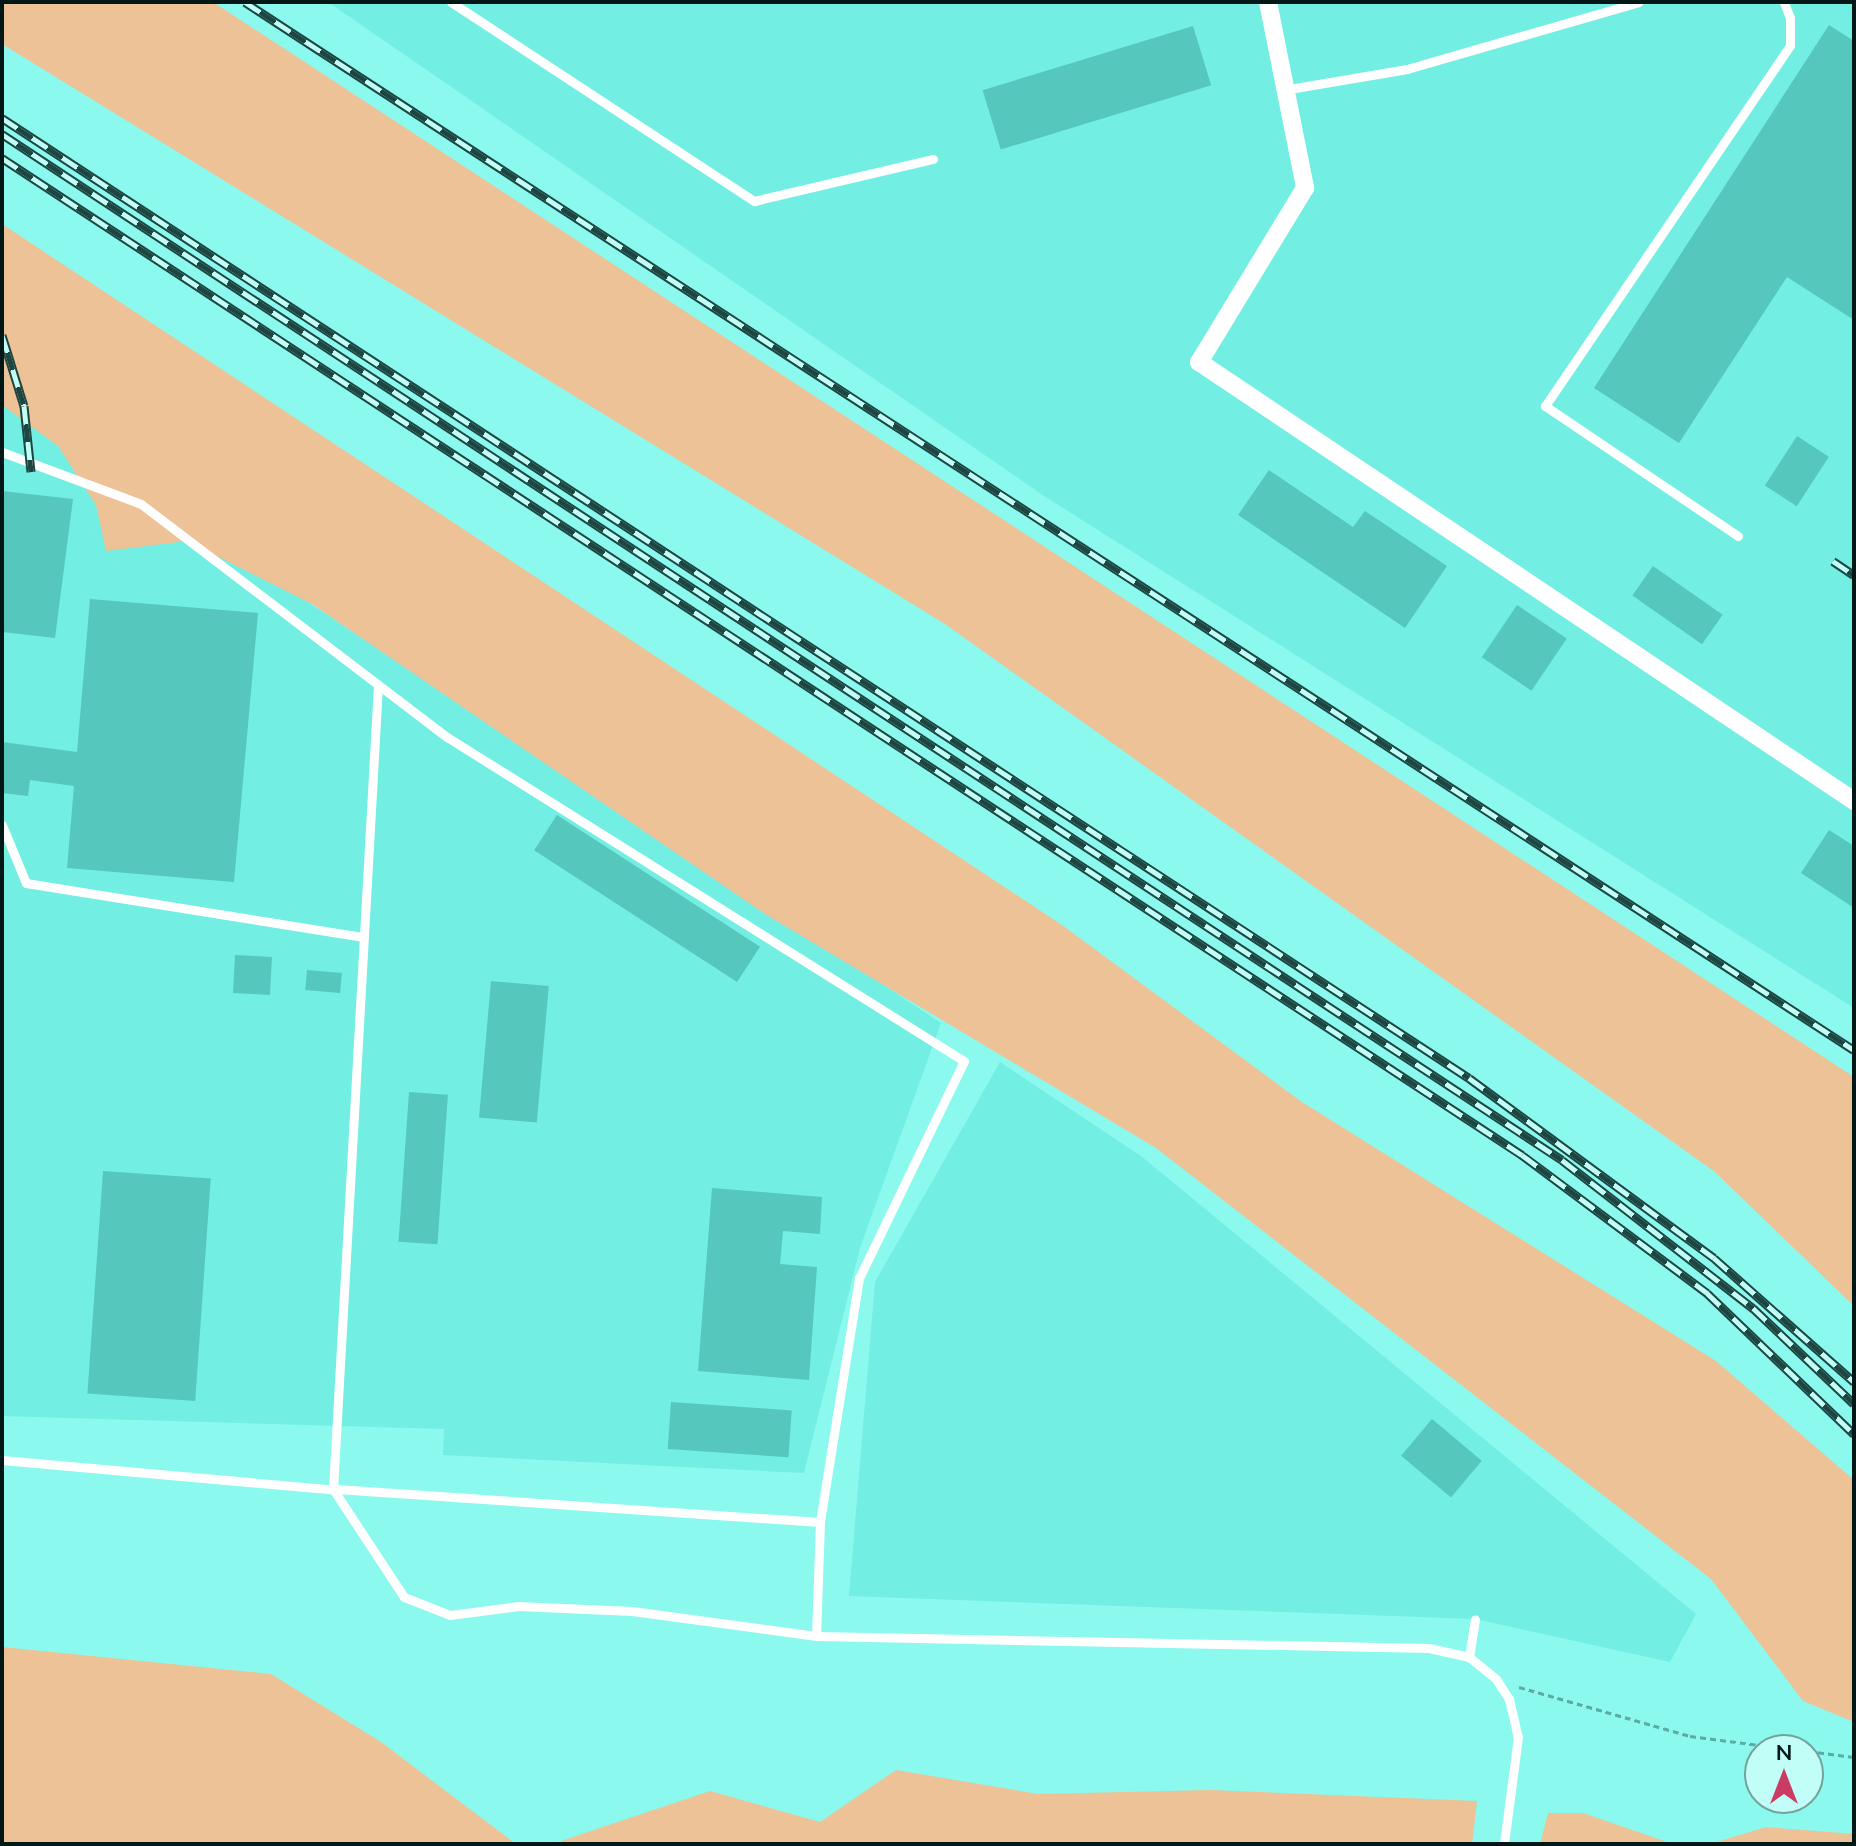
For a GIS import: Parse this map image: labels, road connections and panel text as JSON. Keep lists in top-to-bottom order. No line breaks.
{"north":"top"}
